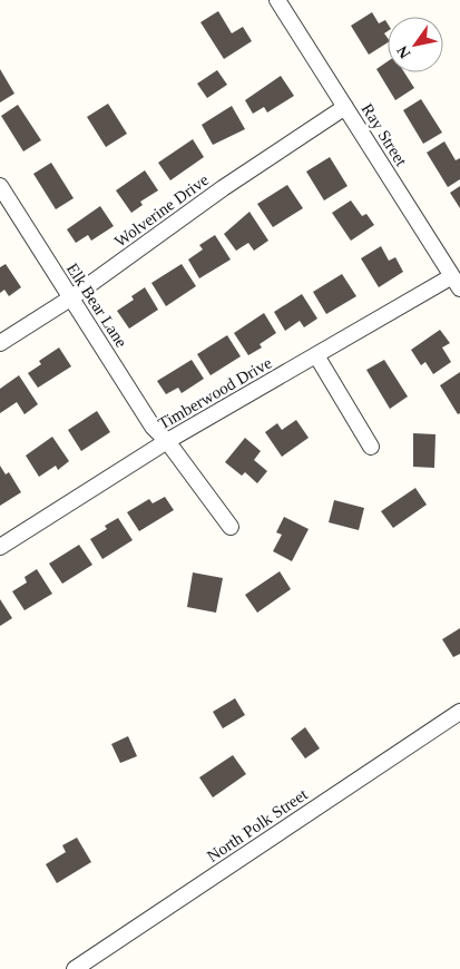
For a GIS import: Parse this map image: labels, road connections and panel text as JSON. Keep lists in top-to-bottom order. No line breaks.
{"streets":{"street":["Ray Street","Wolverine Drive","Elk Bear Lane","Timberwood Drive","North Polk Street"]},"crossings":[["Ray Street","Wolverine Drive"],["Ray Street","Timberwood Drive"],["Wolverine Drive","Elk Bear Lane"],["Elk Bear Lane","Timberwood Drive"]],"north":"bottom left"}
